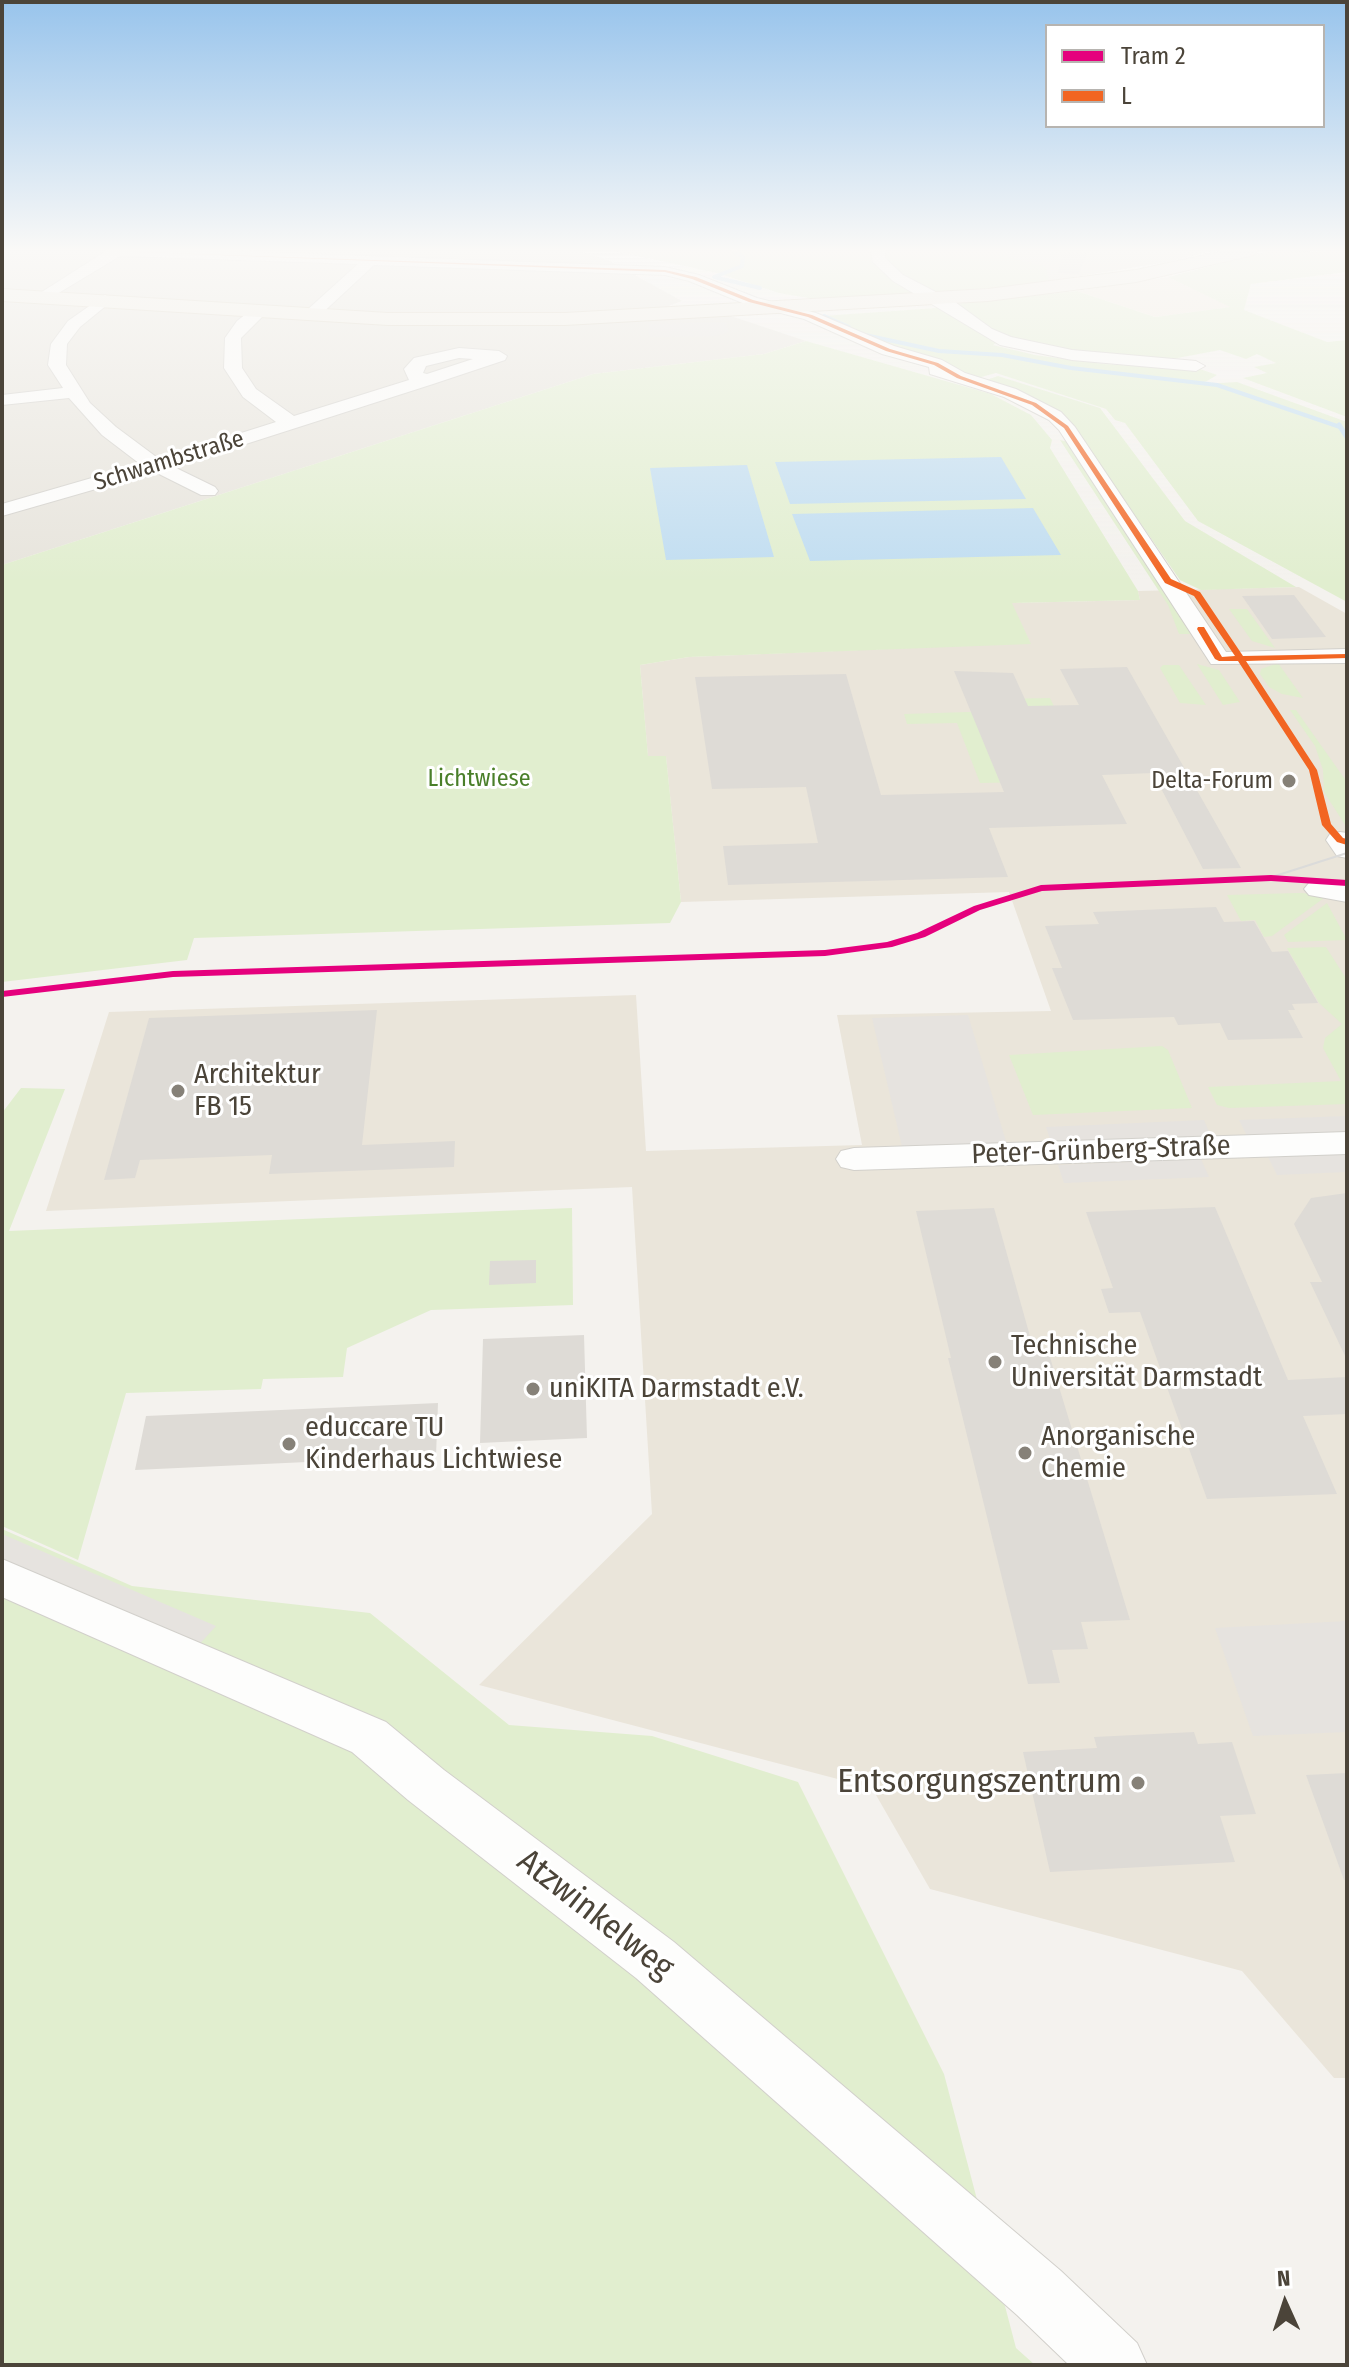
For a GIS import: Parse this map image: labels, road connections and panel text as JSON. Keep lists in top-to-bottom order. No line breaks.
{"streets":{"street":["Schwambstraße","Peter-Grünberg-Straße","Atzwinkelweg"]},"parks":["Lichtwiese"],"places":["Delta-Forum","Architektur FB 15","Technische Universität Darmstadt","uniKITA Darmstadt e.V.","educcare TU Kinderhaus Lichtwiese","Anorganische Chemie","Entsorgungszentrum"],"lines":["transit line L","tram line 2"],"legend":["Tram 2","L"],"north":"top"}
